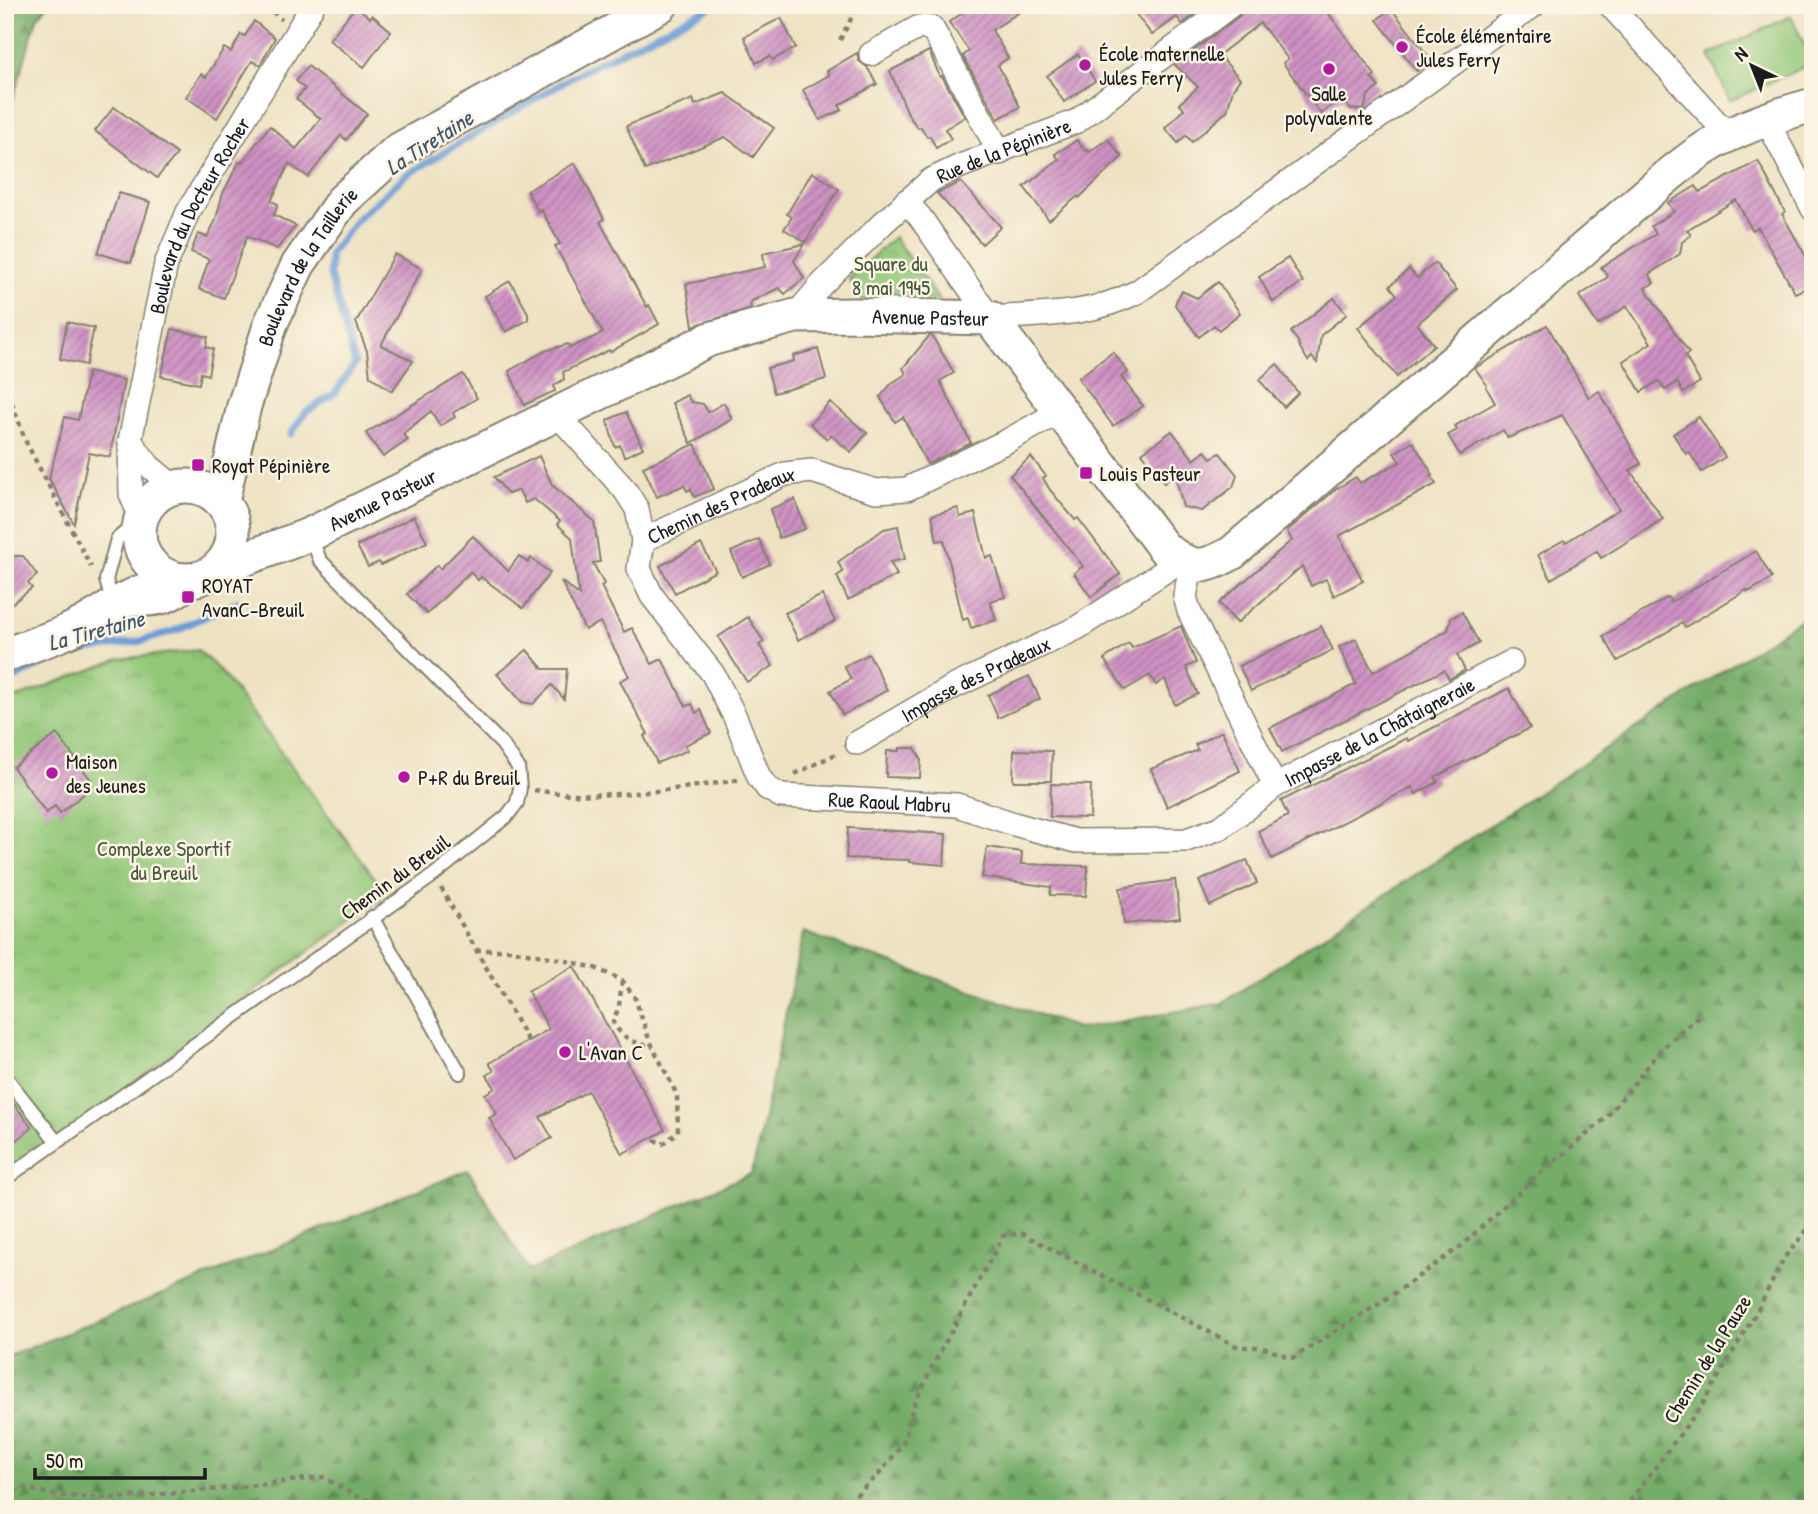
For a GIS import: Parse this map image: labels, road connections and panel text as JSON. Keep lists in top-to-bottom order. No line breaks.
{"streets":{"main road":["Boulevard de la Taillerie","Avenue Pasteur"],"street":["Rue de la Pépinière","Boulevard du Docteur Rocher","Chemin des Pradeaux","Impasse des Pradeaux","Impasse de la Châtaigneraie","Rue Raoul Mabru"],"lane":["Chemin du Breuil"],"path":["Chemin de la Pauze"]},"crossings":[["Rue de la Pépinière","Avenue Pasteur"],["Boulevard du Docteur Rocher","Boulevard de la Taillerie"],["Boulevard du Docteur Rocher","Avenue Pasteur"],["Boulevard de la Taillerie","Avenue Pasteur"],["Avenue Pasteur","Chemin des Pradeaux"],["Impasse des Pradeaux","Impasse de la Châtaigneraie"],["Impasse de la Châtaigneraie","Rue Raoul Mabru"]],"water":["La Tiretaine"],"parks":["Square du 8 mai 1945","Complexe Sportif du Breuil"],"places":{"other":["École élémentaire Jules Ferry","École maternelle Jules Ferry","Salle polyvalente","Maison des Jeunes","P+R du Breuil","L'Avan C"],"transit":["Royat Pépinière","Louis Pasteur","ROYAT AvanC-Breuil"]},"scale_bar":"50 m","north":"top left"}
